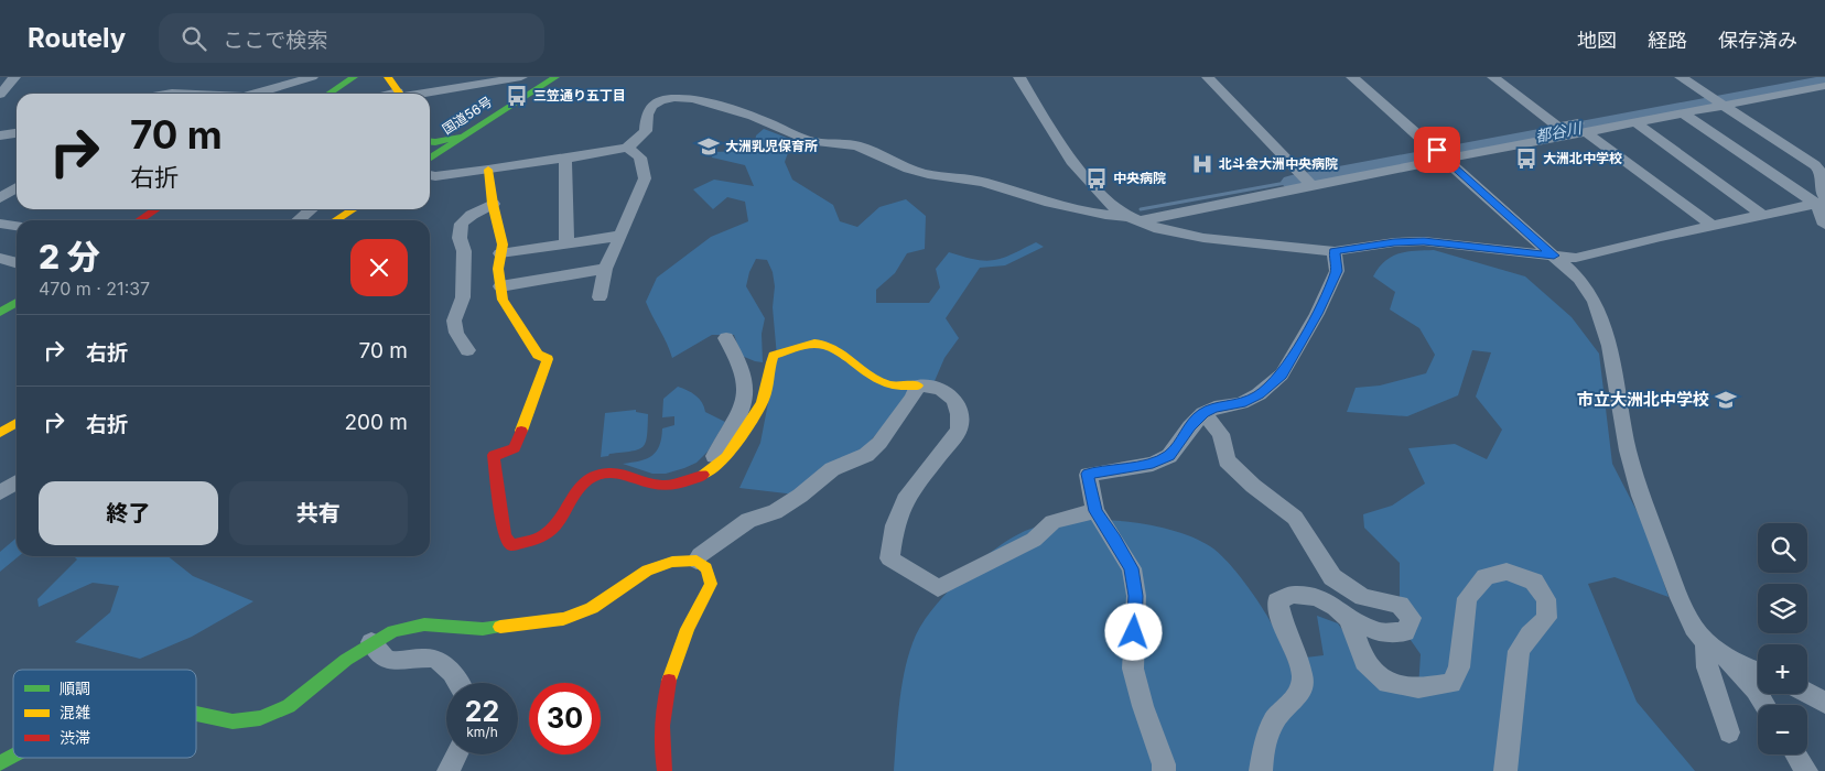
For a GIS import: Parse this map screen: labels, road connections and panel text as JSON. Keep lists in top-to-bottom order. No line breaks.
{"streets":{"main road":["国道56号"]},"water":["都谷川"],"places":{"bus stop":["三笠通り五丁目","大洲北中学校","中央病院"],"school or university":["大洲乳児保育所","市立大洲北中学校"],"hospital":["北斗会大洲中央病院"]},"legend":["順調","混雑","渋滞"],"page":{"header":"Routely","search":"ここで検索","nav":["地図","経路","保存済み"],"turn":["70 m","右折"],"heading":["2 分","470 m · 21:37"],"list":[{"name":"右折","value":"70 m"},{"name":"右折","value":"200 m"}],"buttons":["終了","共有"],"map_buttons":["+","−"],"speed":"22 km/h","limit":"30"}}
